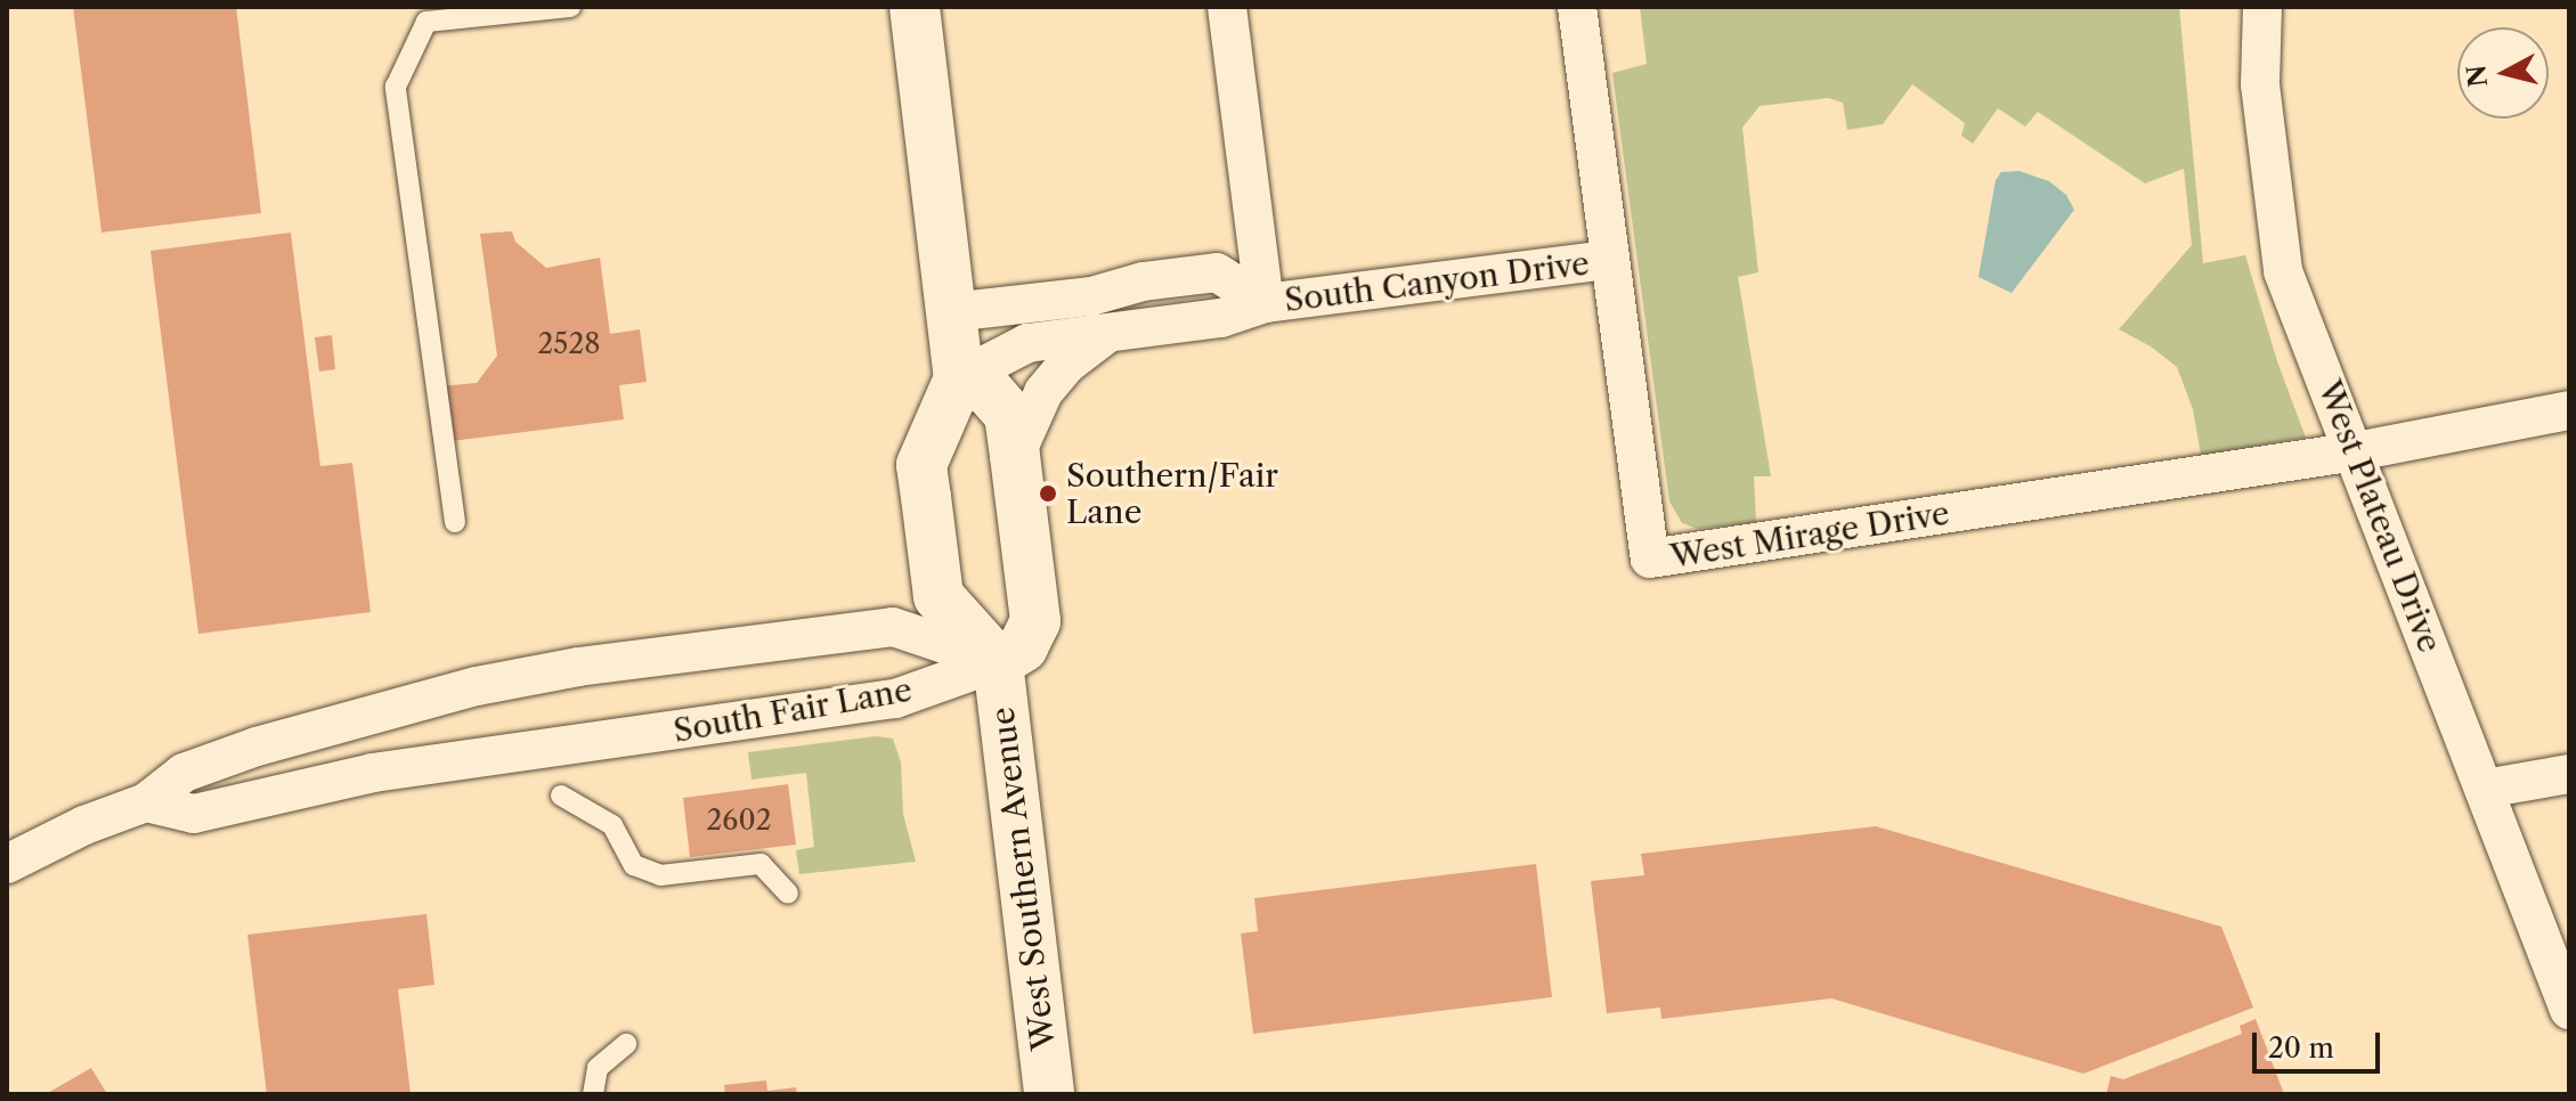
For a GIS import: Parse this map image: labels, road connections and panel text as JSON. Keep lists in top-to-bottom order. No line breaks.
{"streets":{"main road":["West Southern Avenue"],"street":["South Canyon Drive","West Plateau Drive","West Mirage Drive","South Fair Lane"]},"crossings":[["South Canyon Drive","West Mirage Drive"],["South Canyon Drive","West Southern Avenue"],["West Plateau Drive","West Mirage Drive"],["South Fair Lane","West Southern Avenue"]],"places":["Southern/Fair Lane"],"house_numbers":["2528","2602"],"scale_bar":"20 m","north":"left"}
